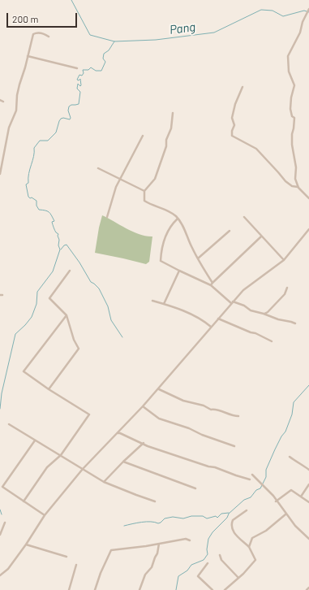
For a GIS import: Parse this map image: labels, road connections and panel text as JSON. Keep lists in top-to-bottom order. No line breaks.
{"water":["Pang"],"scale_bar":"200 m"}
